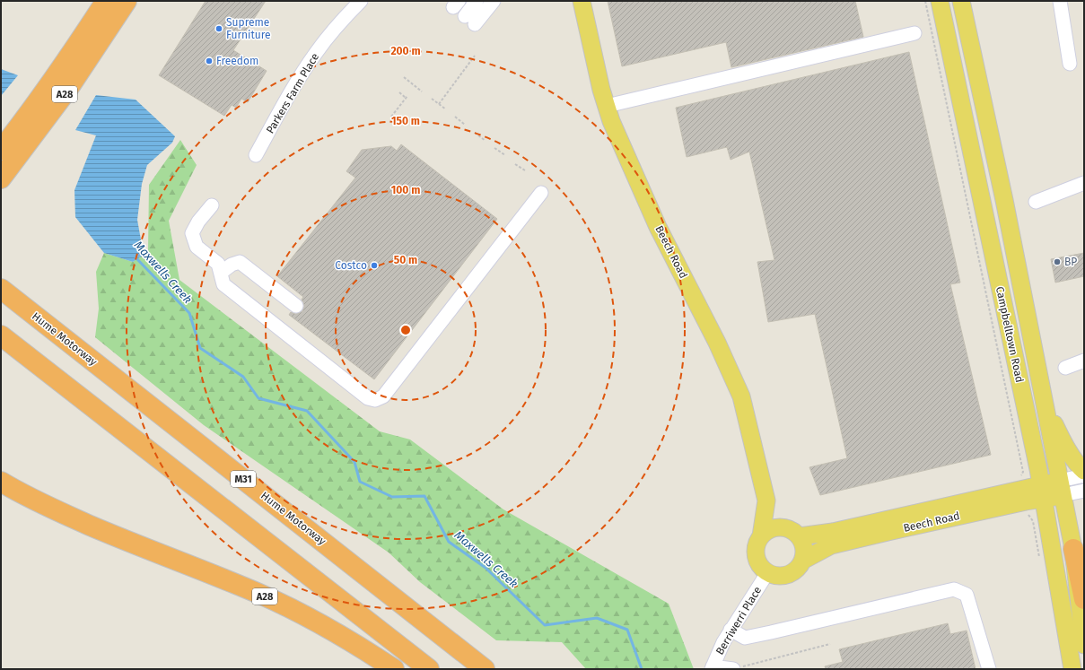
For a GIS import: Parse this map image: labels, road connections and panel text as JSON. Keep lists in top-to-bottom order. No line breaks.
{"streets":{"highway":["A28","Hume Motorway","M31"],"main road":["Beech Road","Campbelltown Road"],"street":["Parkers Farm Place","Berriwerri Place"]},"crossings":[["Beech Road","Campbelltown Road"],["Beech Road","Berriwerri Place"]],"water":["Maxwells Creek"],"places":["Supreme Furniture","Freedom","BP","Costco"],"rings":["200 m","150 m","100 m","50 m"]}
